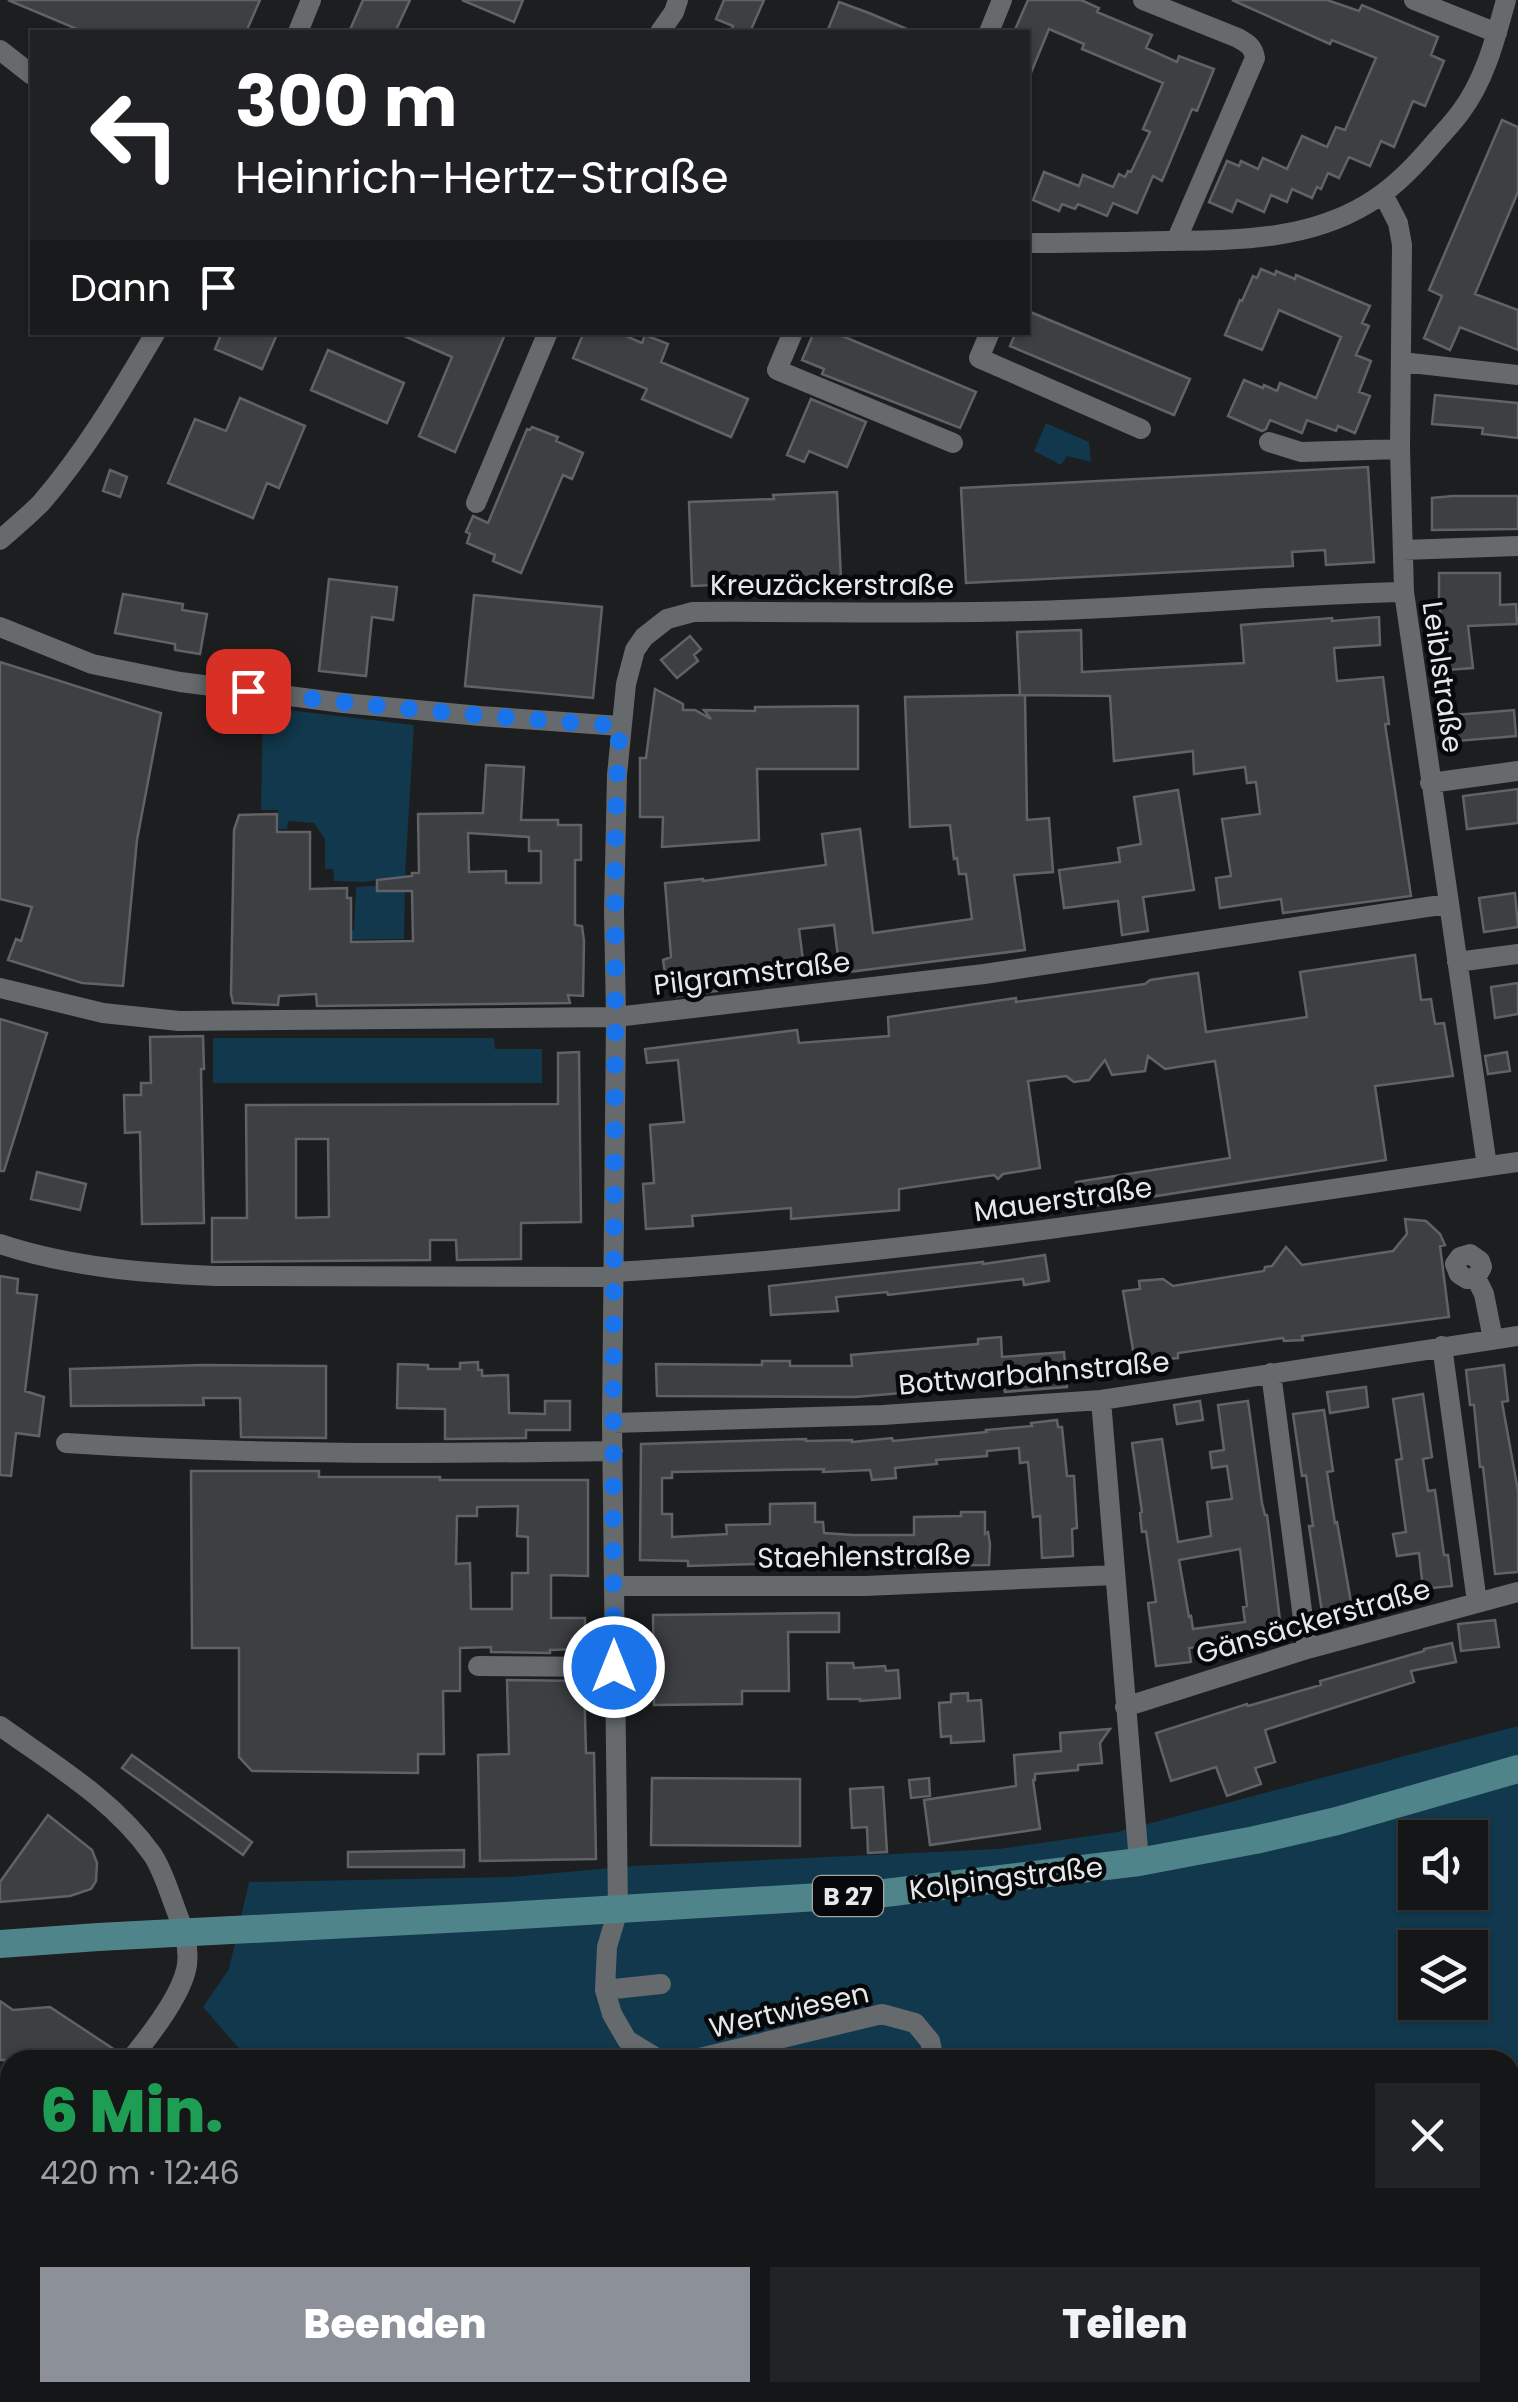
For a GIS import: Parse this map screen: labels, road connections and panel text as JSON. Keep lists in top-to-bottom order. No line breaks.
{"streets":{"main road":["Kolpingstraße","B 27"],"street":["Kreuzäckerstraße","Leiblstraße","Pilgramstraße","Mauerstraße","Bottwarbahnstraße","Staehlenstraße","Gänsäckerstraße","Wertwiesen"]},"crossings":[["Kreuzäckerstraße","Leiblstraße"],["Kreuzäckerstraße","Pilgramstraße"],["Kreuzäckerstraße","Mauerstraße"],["Kreuzäckerstraße","Bottwarbahnstraße"],["Kreuzäckerstraße","Staehlenstraße"],["Kreuzäckerstraße","Kolpingstraße"],["Leiblstraße","Pilgramstraße"],["Leiblstraße","Mauerstraße"],["Kolpingstraße","B 27"]],"page":{"turn":["300 m","Heinrich-Hertz-Straße"],"then":"Dann","heading":["6 Min.","420 m · 12:46"],"buttons":["Beenden","Teilen"]}}
